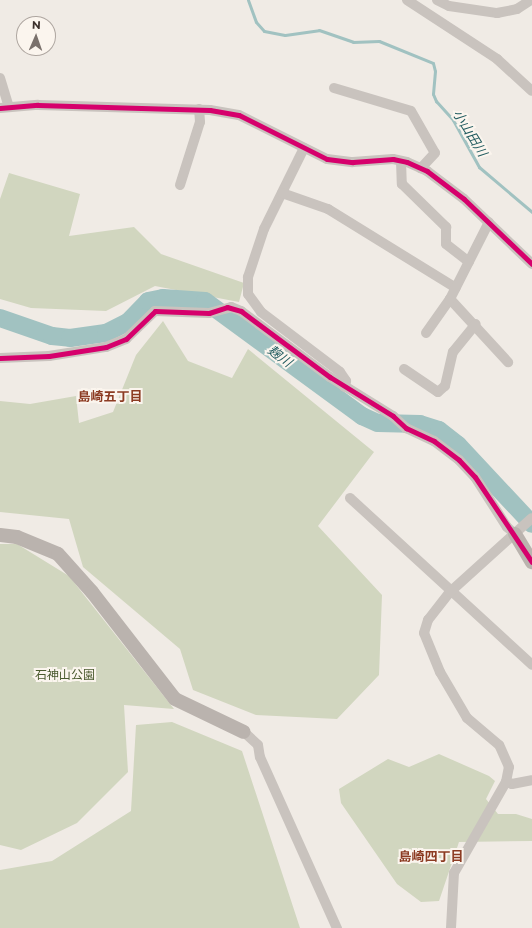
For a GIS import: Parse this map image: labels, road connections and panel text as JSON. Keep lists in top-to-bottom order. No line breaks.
{"districts":["島崎五丁目","島崎四丁目"],"water":["小山田川","麹川"],"parks":["石神山公園"],"north":"top"}
